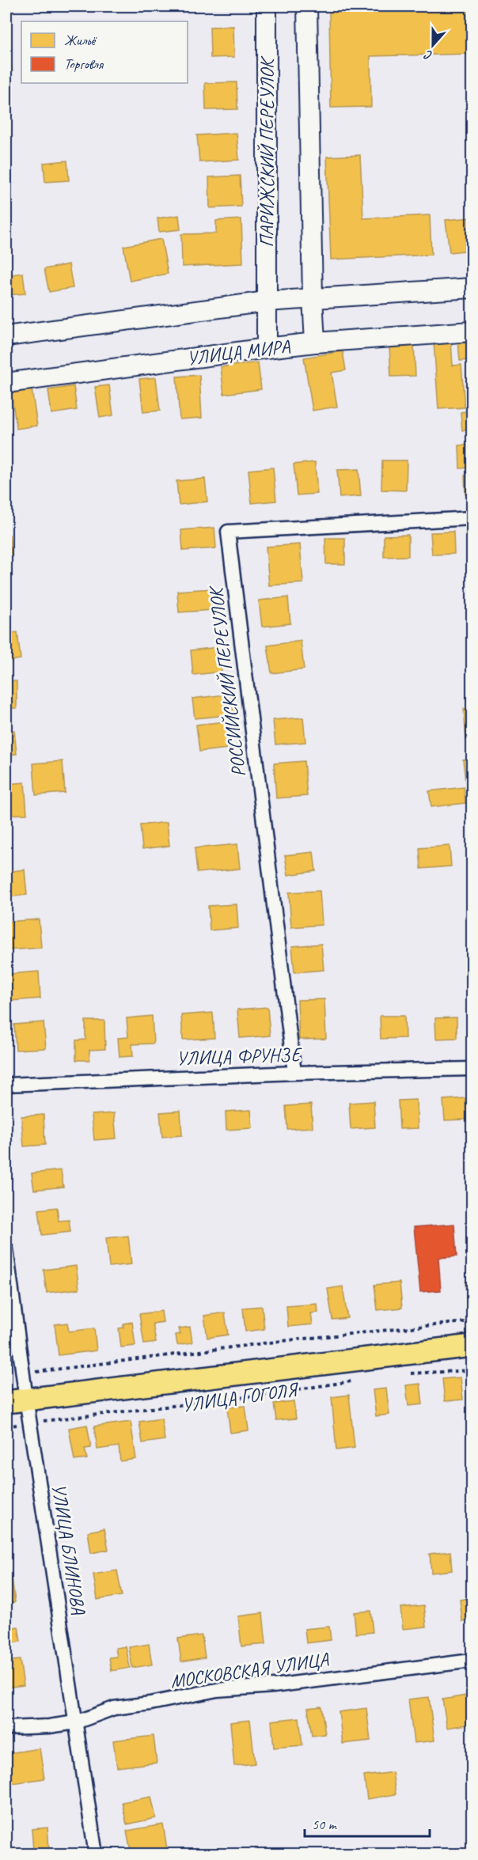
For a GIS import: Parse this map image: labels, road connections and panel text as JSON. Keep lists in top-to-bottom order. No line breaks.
{"streets":{"main road":["УЛИЦА ГОГОЛЯ"],"street":["ПАРИЖСКИЙ ПЕРЕУЛОК","УЛИЦА МИРА","РОССИЙСКИЙ ПЕРЕУЛОК","УЛИЦА ФРУНЗЕ","УЛИЦА БЛИНОВА","МОСКОВСКАЯ УЛИЦА"]},"crossings":[["ПАРИЖСКИЙ ПЕРЕУЛОК","УЛИЦА МИРА"],["РОССИЙСКИЙ ПЕРЕУЛОК","УЛИЦА ФРУНЗЕ"],["УЛИЦА ГОГОЛЯ","УЛИЦА БЛИНОВА"],["УЛИЦА БЛИНОВА","МОСКОВСКАЯ УЛИЦА"]],"legend":["Жильё","Торговля"],"scale_bar":"50 m","north":"bottom"}
